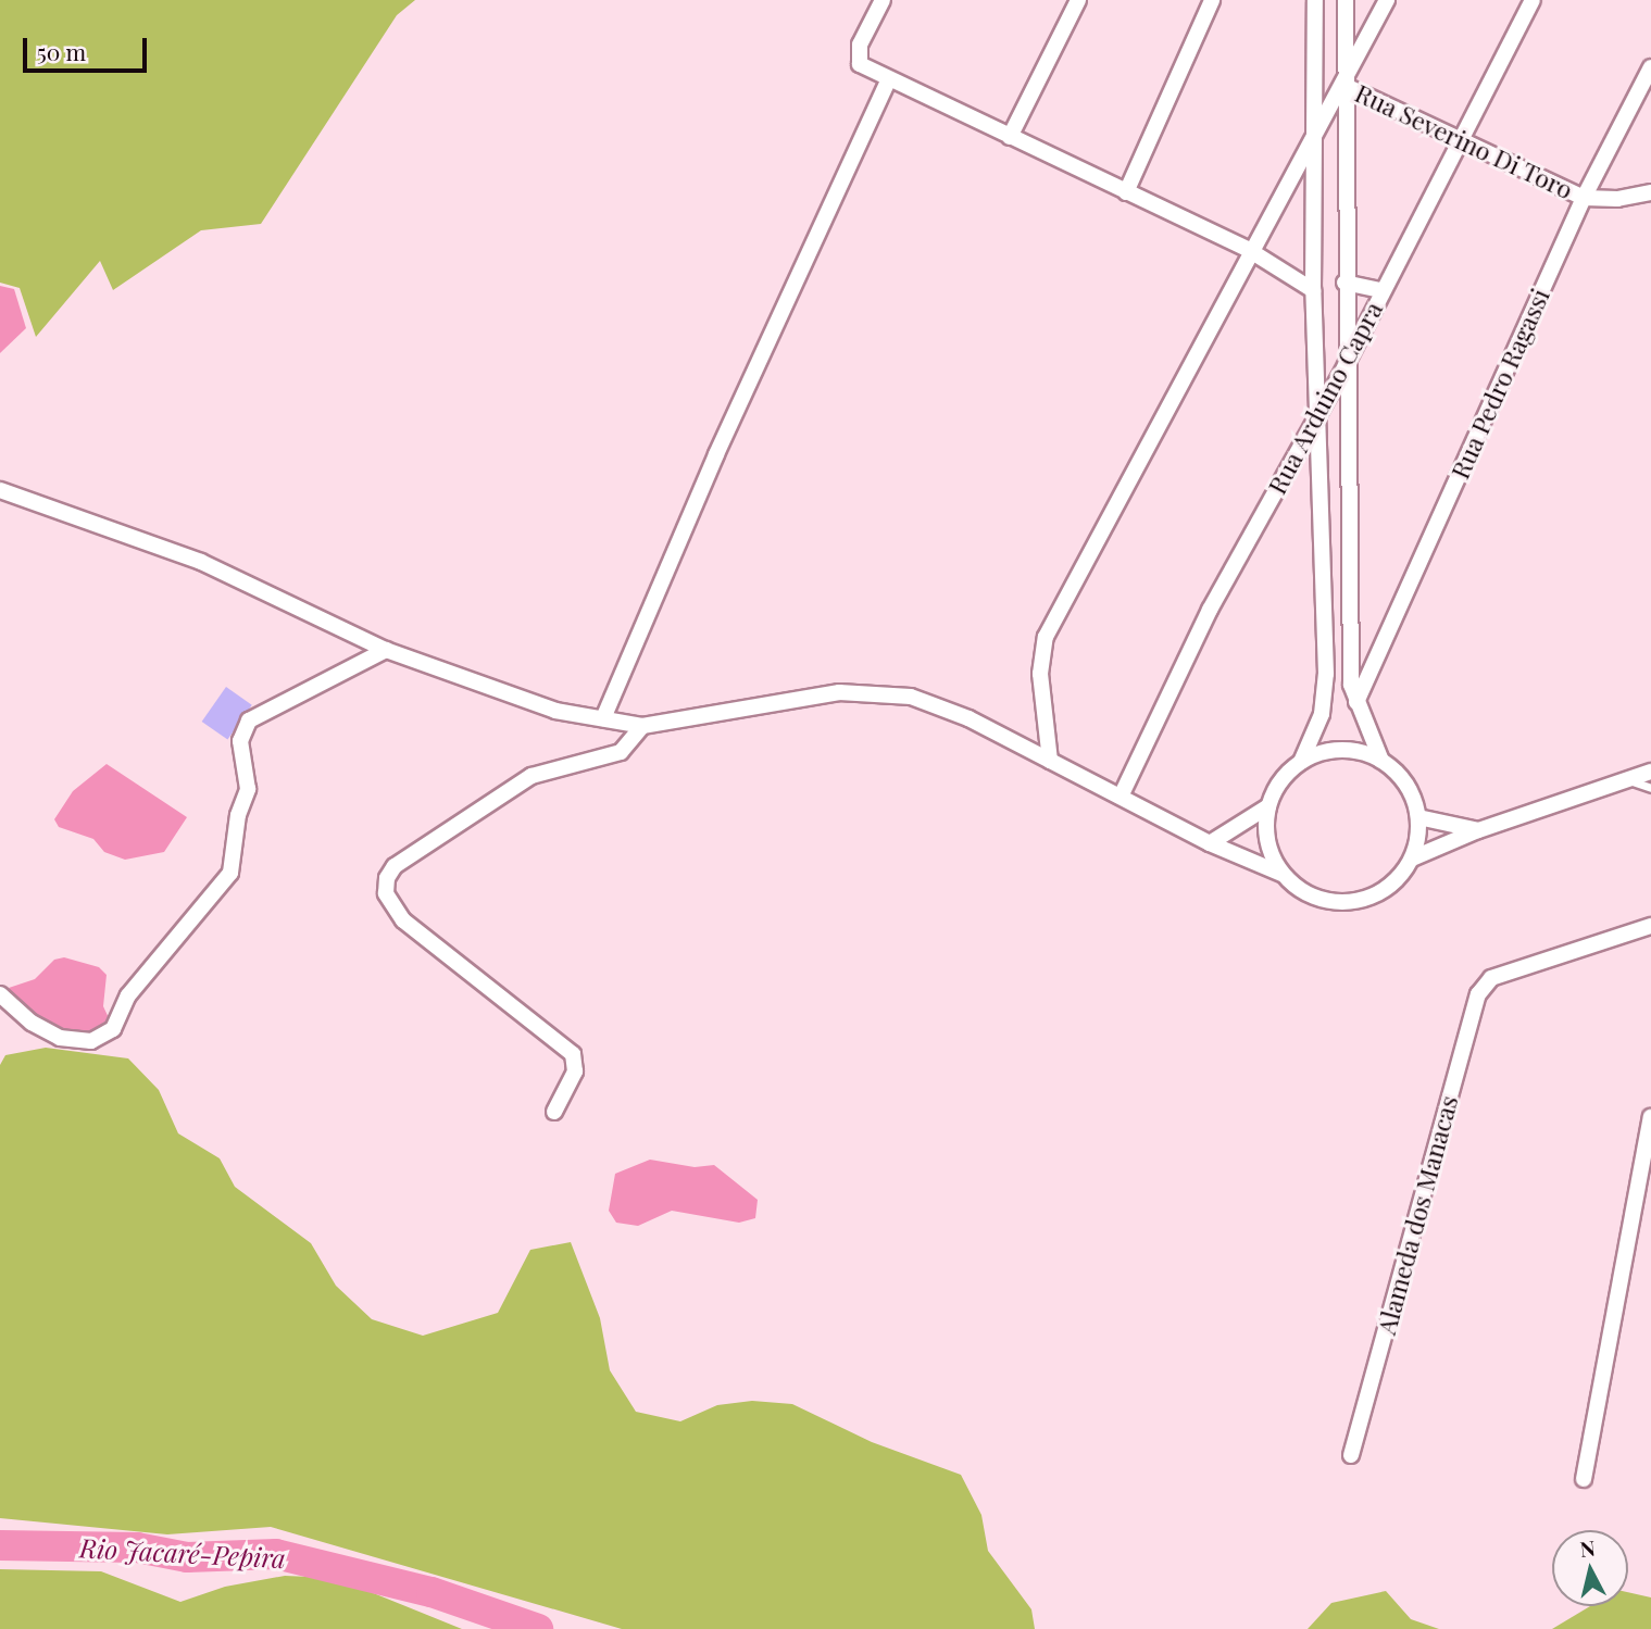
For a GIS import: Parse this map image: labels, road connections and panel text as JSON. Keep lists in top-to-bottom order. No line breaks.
{"streets":{"street":["Rua Severino Di Toro","Rua Pedro Ragassi","Rua Arduino Capra","Alameda dos Manacas"]},"crossings":[["Rua Severino Di Toro","Rua Pedro Ragassi"],["Rua Severino Di Toro","Rua Arduino Capra"]],"water":["Rio Jacaré-Pepira"],"scale_bar":"50 m","north":"top"}
